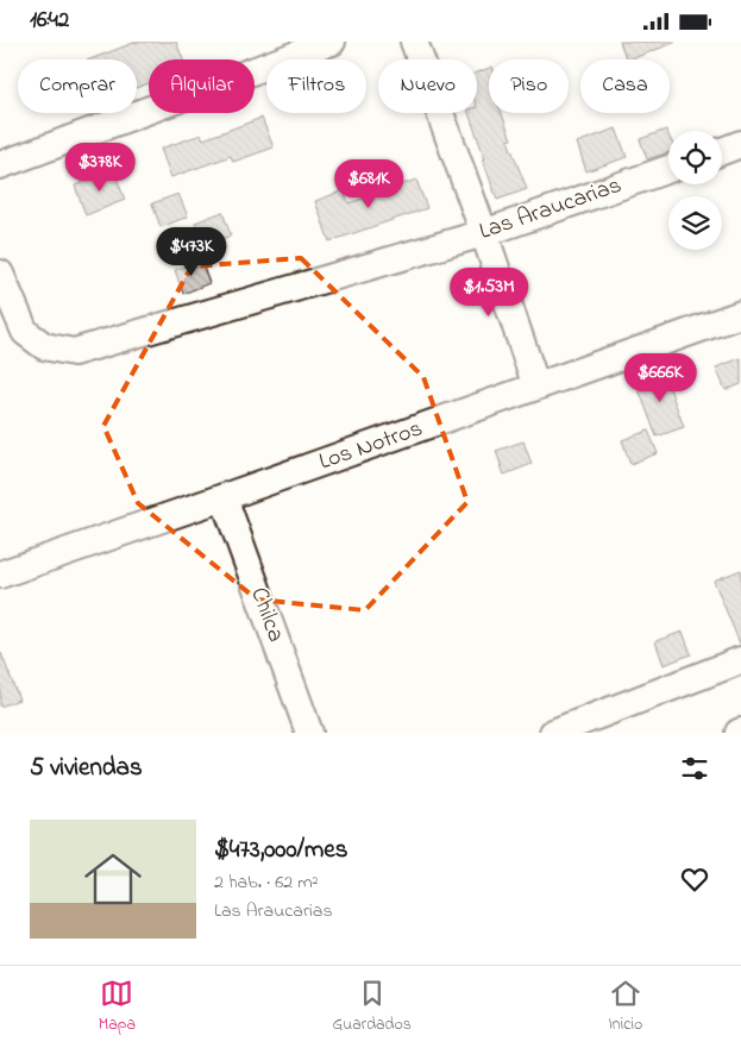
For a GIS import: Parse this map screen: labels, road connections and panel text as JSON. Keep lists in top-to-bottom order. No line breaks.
{"streets":{"street":["Las Araucarias","Los Notros","Chilca"]},"crossings":[["Los Notros","Chilca"]],"page":{"status":"16:42","chip":["Comprar","Alquilar","Filtros","Nuevo","Piso","Casa"],"price":["$378K","$681K","$473K","$1.53M","$666K"],"heading":"5 viviendas","list":[{"name":"$473,000/mes","note":"2 hab. · 62 m² · Las Araucarias"}],"tabs":["Mapa","Guardados","Inicio"]}}
